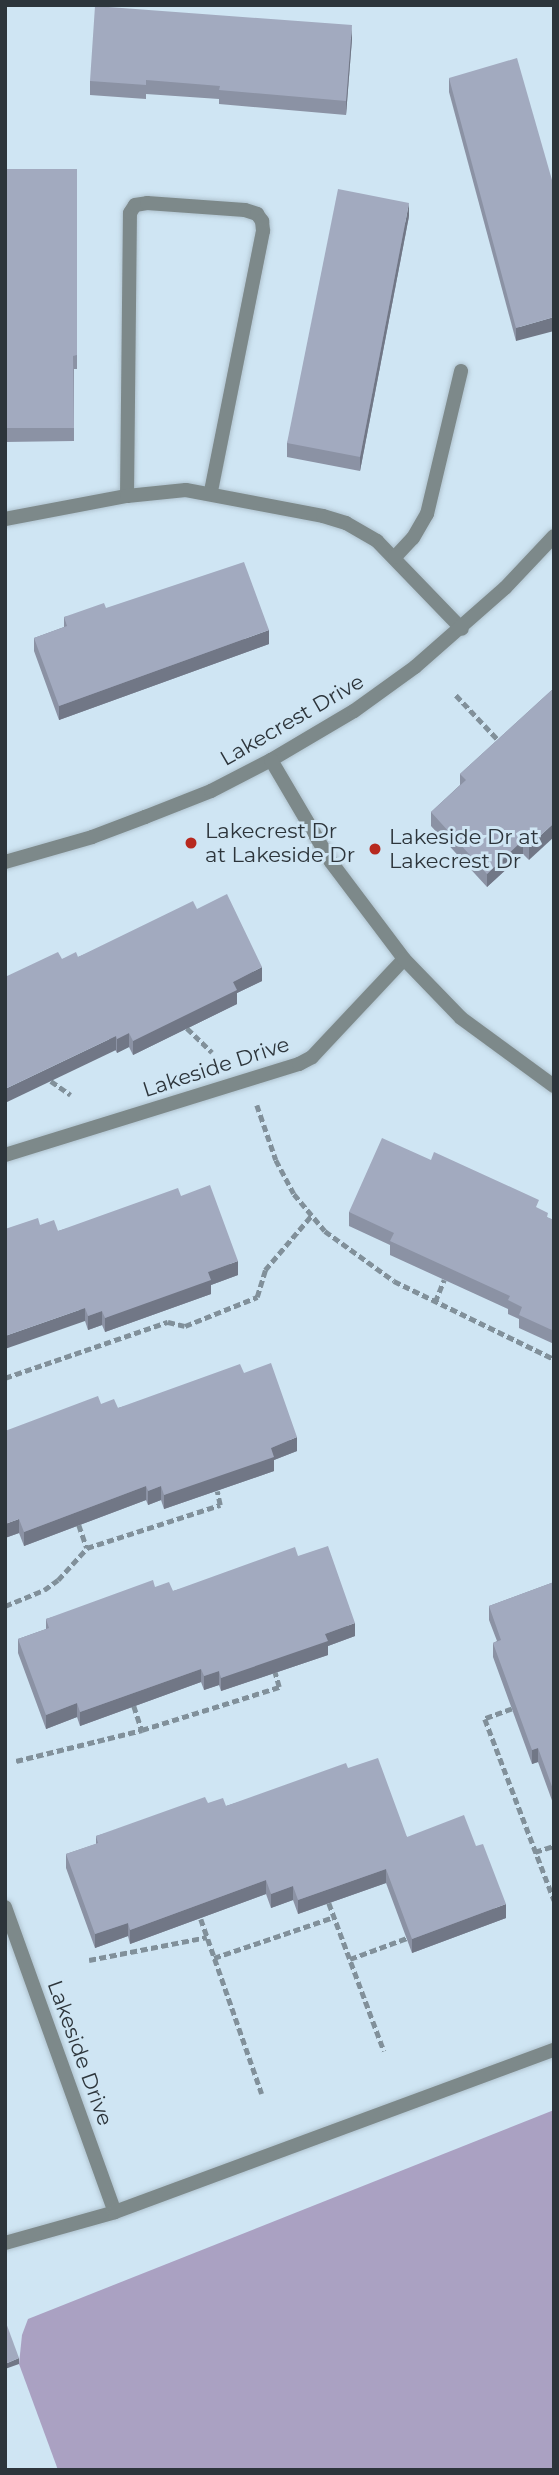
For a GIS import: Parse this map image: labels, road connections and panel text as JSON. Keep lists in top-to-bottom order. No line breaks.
{"streets":{"street":["Lakecrest Drive","Lakeside Drive"]},"places":["Lakecrest Dr at Lakeside Dr","Lakeside Dr at Lakecrest Dr"]}
